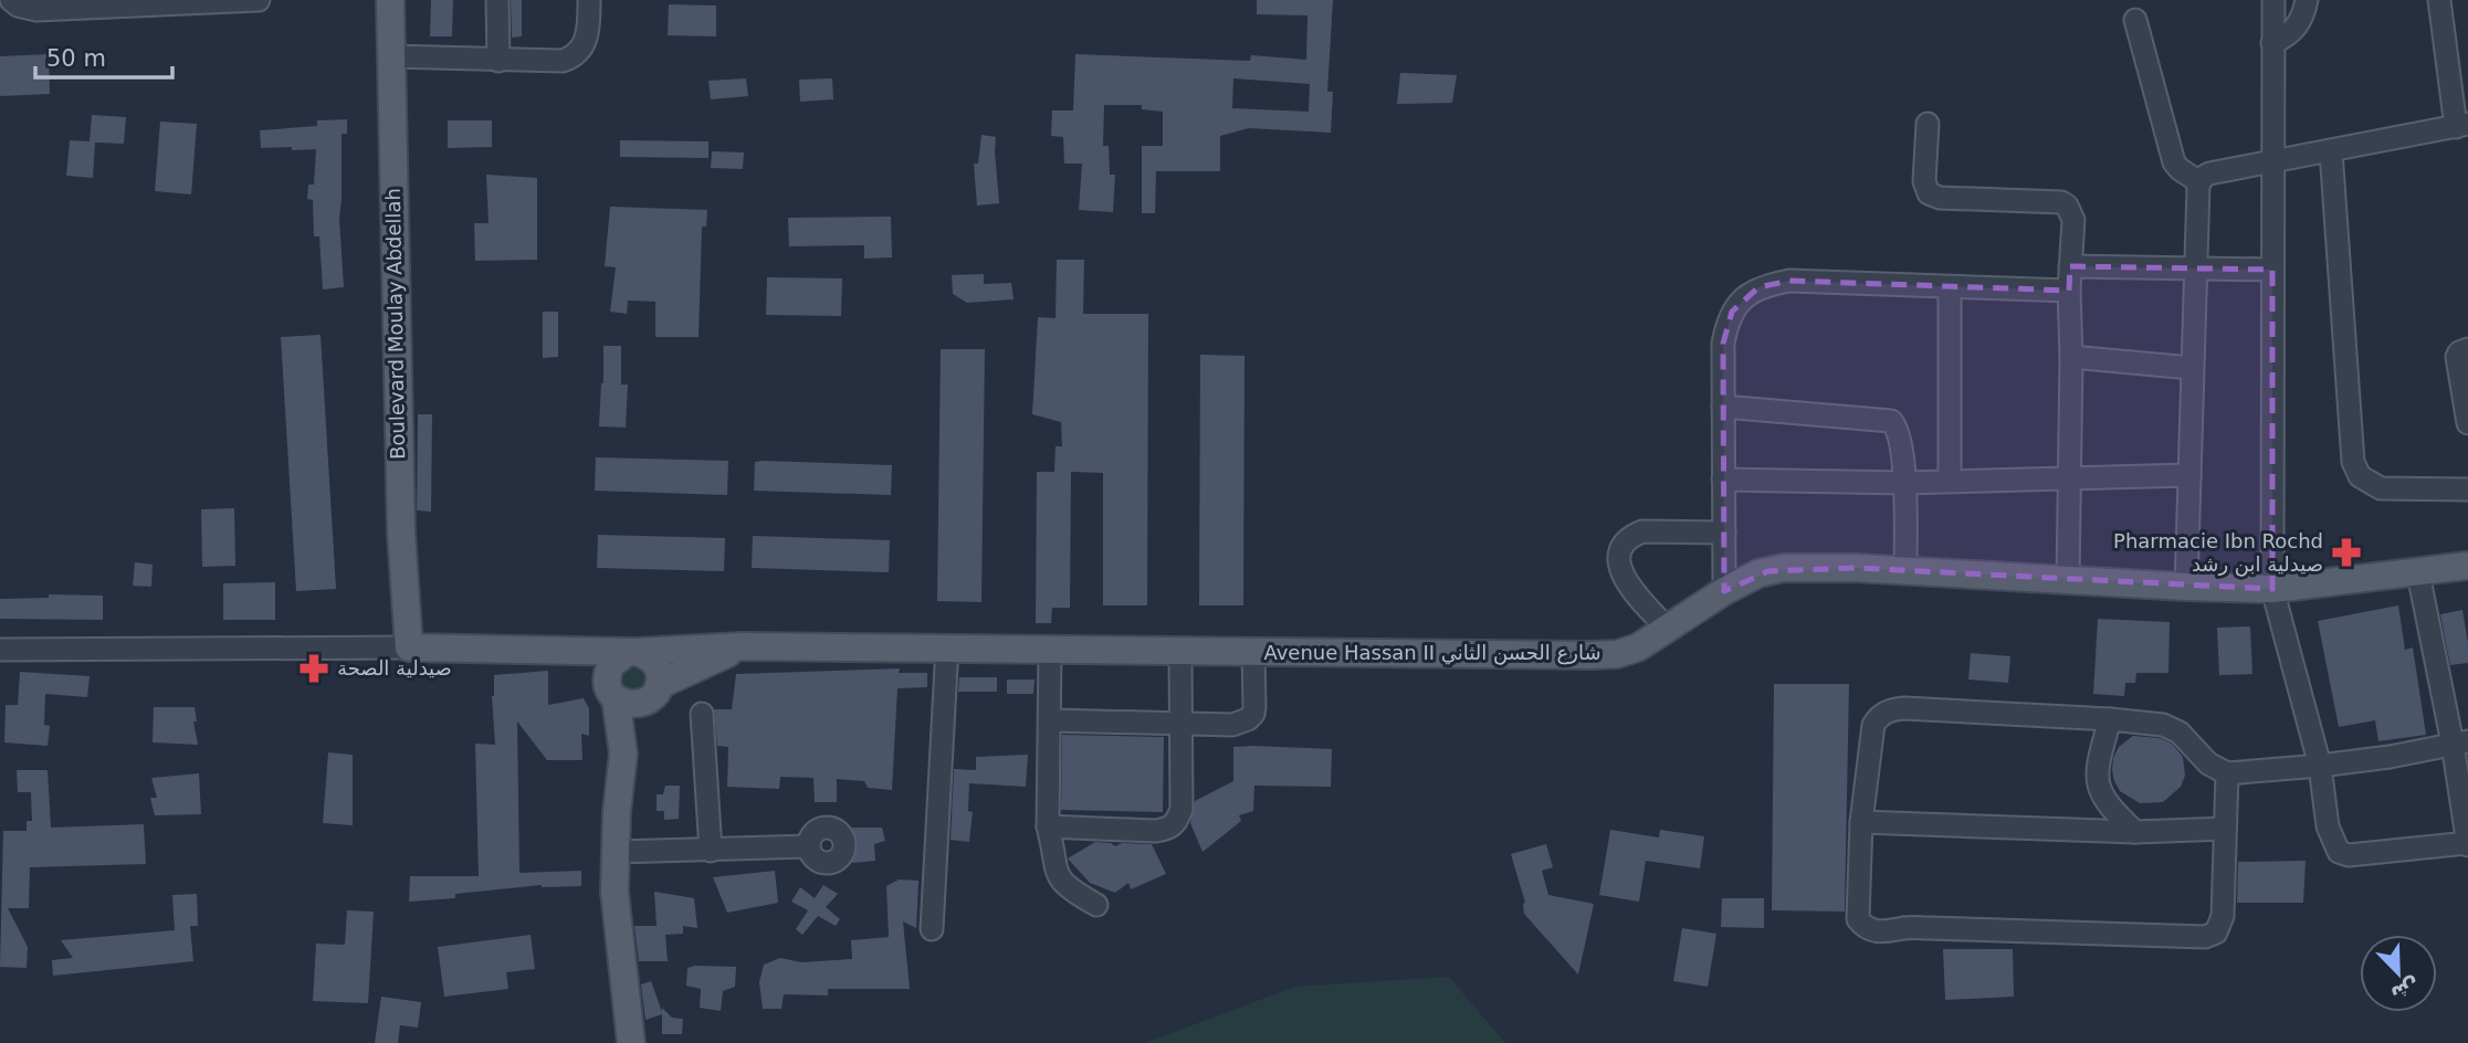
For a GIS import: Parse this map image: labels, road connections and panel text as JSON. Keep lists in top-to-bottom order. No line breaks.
{"streets":{"main road":["Boulevard Moulay Abdellah","Avenue Hassan II شارع الحسن الثاني"]},"crossings":[["Boulevard Moulay Abdellah","Avenue Hassan II شارع الحسن الثاني"]],"places":{"pharmacy":["Pharmacie Ibn Rochd صيدلية ابن رشد","صيدلية الصحة"]},"scale_bar":"50 m","north":"bottom right"}
